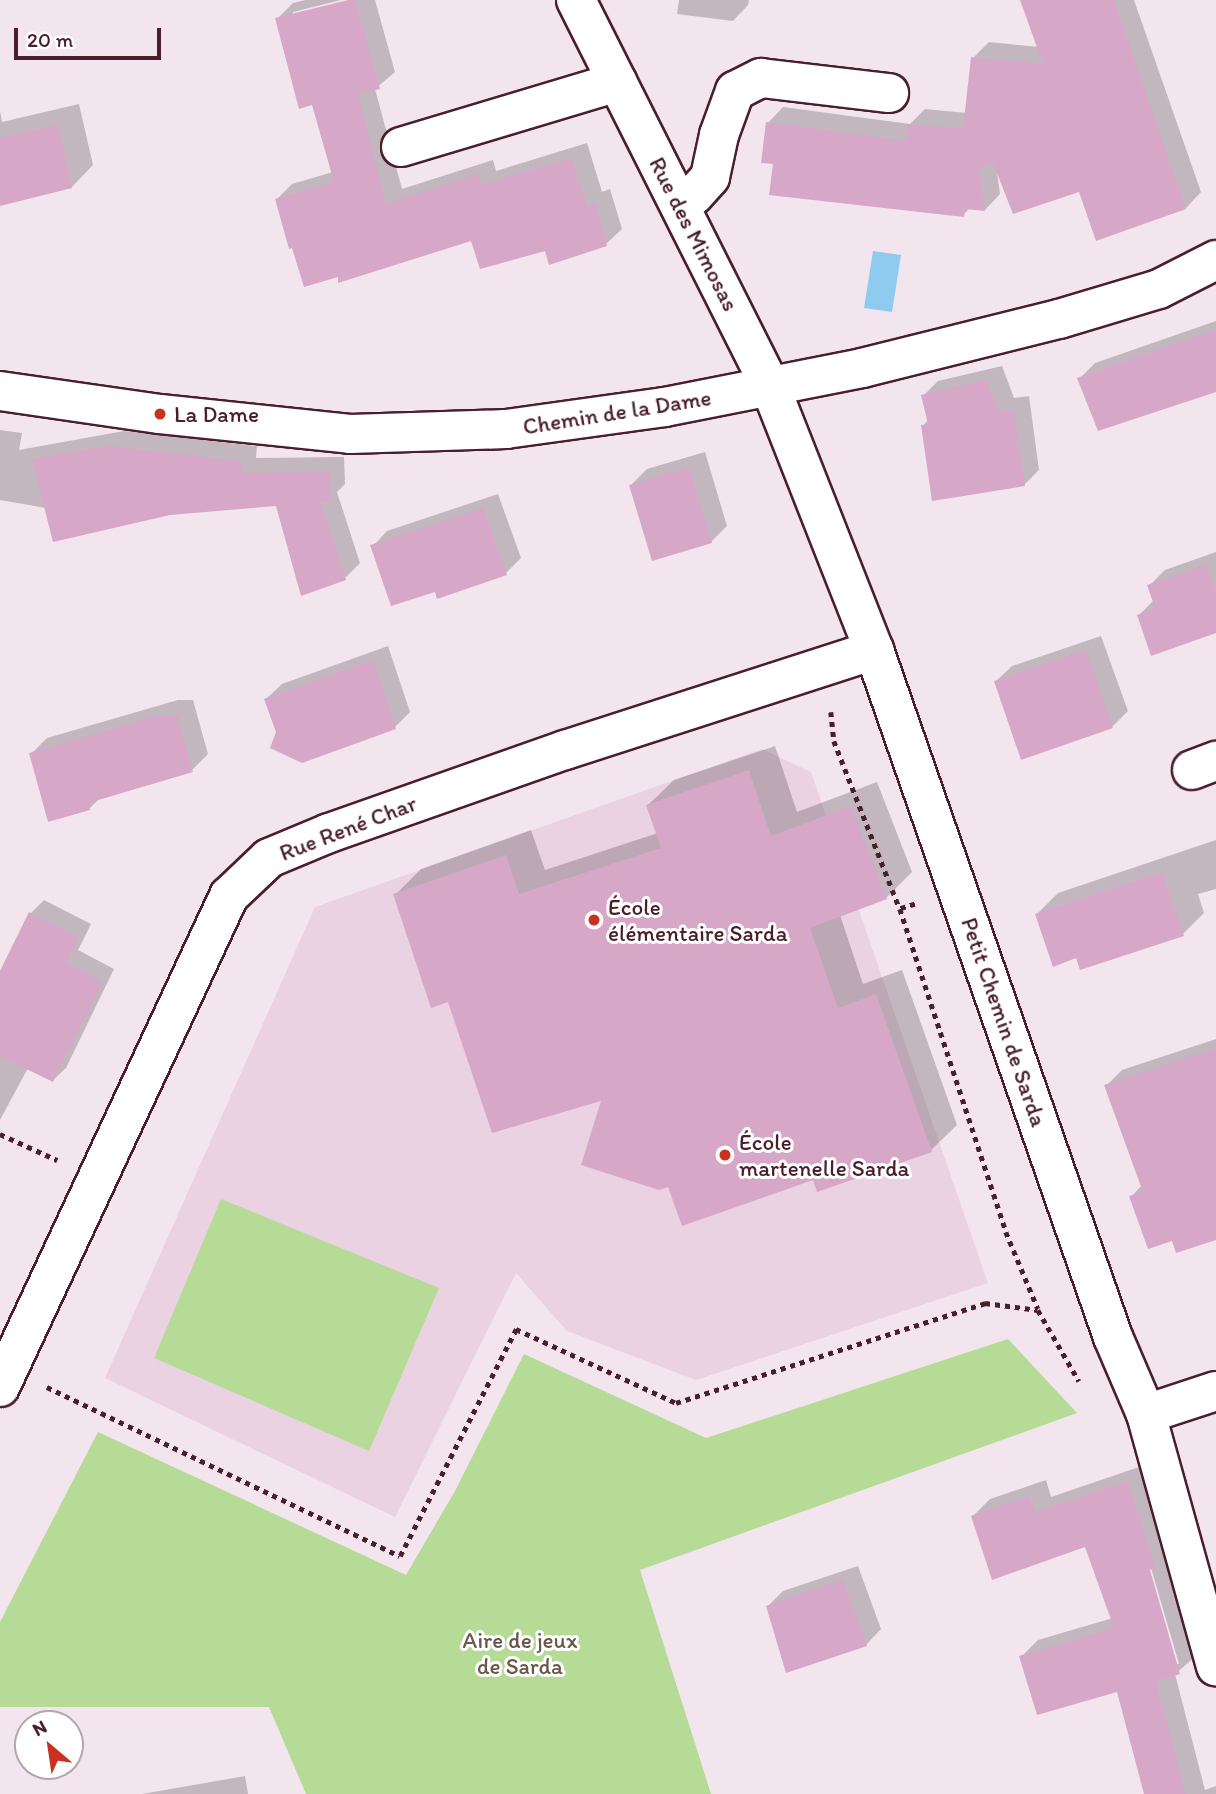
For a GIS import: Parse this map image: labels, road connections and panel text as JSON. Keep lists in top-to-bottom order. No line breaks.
{"streets":{"street":["Rue des Mimosas","Chemin de la Dame","Rue René Char","Petit Chemin de Sarda"]},"crossings":[["Rue des Mimosas","Chemin de la Dame"],["Rue des Mimosas","Petit Chemin de Sarda"],["Chemin de la Dame","Petit Chemin de Sarda"],["Rue René Char","Petit Chemin de Sarda"]],"parks":["Aire de jeux de Sarda"],"places":["La Dame","École élémentaire Sarda","École martenelle Sarda"],"scale_bar":"20 m","north":"top left"}
